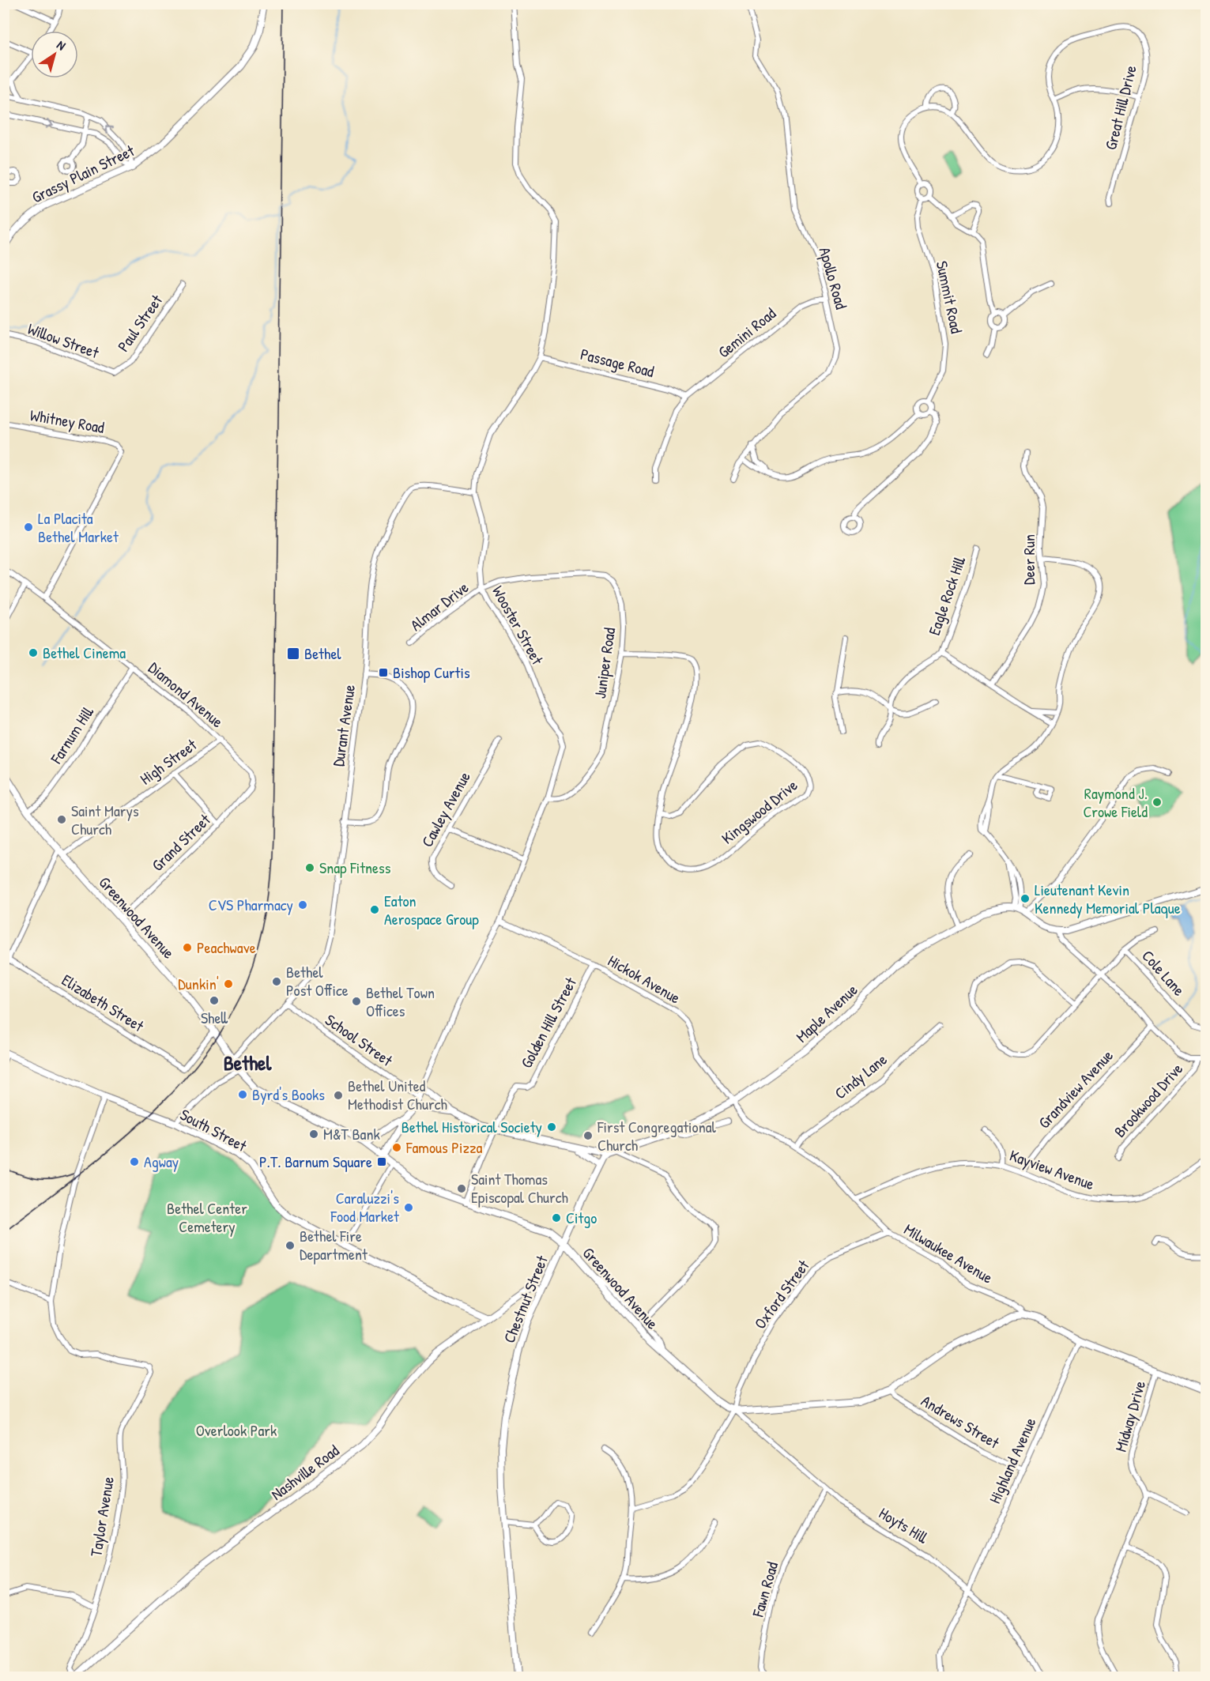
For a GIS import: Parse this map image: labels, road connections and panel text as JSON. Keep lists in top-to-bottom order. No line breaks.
{"streets":{"main road":["Grassy Plain Street","Wooster Street","Greenwood Avenue","Maple Avenue","South Street","Milwaukee Avenue","Chestnut Street","Nashville Road"],"street":["Great Hill Drive","Apollo Road","Summit Road","Paul Street","Gemini Road","Willow Street","Passage Road","Whitney Road","Deer Run","Eagle Rock Hill","Almar Drive","Juniper Road","Diamond Avenue","Durant Avenue","Farnum Hill","High Street","Cawley Avenue","Kingswood Drive","Grand Street","Cole Lane","Hickok Avenue","Elizabeth Street","Golden Hill Street","School Street","Cindy Lane","Grandview Avenue","Brookwood Drive","Kayview Avenue","Oxford Street","Midway Drive","Andrews Street","Highland Avenue","Taylor Avenue","Hoyts Hill","Fawn Road"]},"crossings":[["Apollo Road","Summit Road"],["Apollo Road","Gemini Road"],["Paul Street","Willow Street"],["Gemini Road","Passage Road"],["Passage Road","Wooster Street"],["Whitney Road","Diamond Avenue"],["Almar Drive","Wooster Street"],["Almar Drive","Juniper Road"],["Wooster Street","Juniper Road"],["Wooster Street","Durant Avenue"],["Wooster Street","Hickok Avenue"],["Wooster Street","School Street"],["Juniper Road","Kingswood Drive"],["Diamond Avenue","Farnum Hill"],["Diamond Avenue","High Street"],["Diamond Avenue","Grand Street"],["Durant Avenue","School Street"],["Farnum Hill","Greenwood Avenue"],["High Street","Greenwood Avenue"],["Grand Street","Greenwood Avenue"],["Greenwood Avenue","Elizabeth Street"],["Greenwood Avenue","Oxford Street"],["Greenwood Avenue","Chestnut Street"],["Greenwood Avenue","Hoyts Hill"],["Hickok Avenue","Maple Avenue"],["Hickok Avenue","Golden Hill Street"],["Hickok Avenue","Milwaukee Avenue"],["Maple Avenue","Milwaukee Avenue"],["Maple Avenue","Chestnut Street"],["Cindy Lane","Milwaukee Avenue"],["Grandview Avenue","Kayview Avenue"],["South Street","Nashville Road"],["South Street","Taylor Avenue"],["Kayview Avenue","Milwaukee Avenue"],["Milwaukee Avenue","Oxford Street"],["Milwaukee Avenue","Midway Drive"],["Milwaukee Avenue","Highland Avenue"],["Oxford Street","Hoyts Hill"],["Chestnut Street","Nashville Road"],["Andrews Street","Highland Avenue"],["Highland Avenue","Hoyts Hill"],["Nashville Road","Taylor Avenue"],["Hoyts Hill","Fawn Road"]],"districts":["Bethel"],"parks":["Bethel Center Cemetery","Overlook Park"],"places":{"other":["La Placita Bethel Market","Bethel Cinema","Raymond J. Crowe Field","Saint Marys Church","Snap Fitness","Lieutenant Kevin Kennedy Memorial Plaque","CVS Pharmacy","Eaton Aerospace Group","Peachwave","Bethel Post Office","Dunkin'","Shell","Bethel Town Offices","Byrd's Books","Bethel United Methodist Church","Bethel Historical Society","M&T Bank","First Congregational Church","Famous Pizza","Agway","Saint Thomas Episcopal Church","Caraluzzi's Food Market","Citgo","Bethel Fire Department"],"transit":["Bethel","Bishop Curtis","P.T. Barnum Square"]},"north":"top right"}
